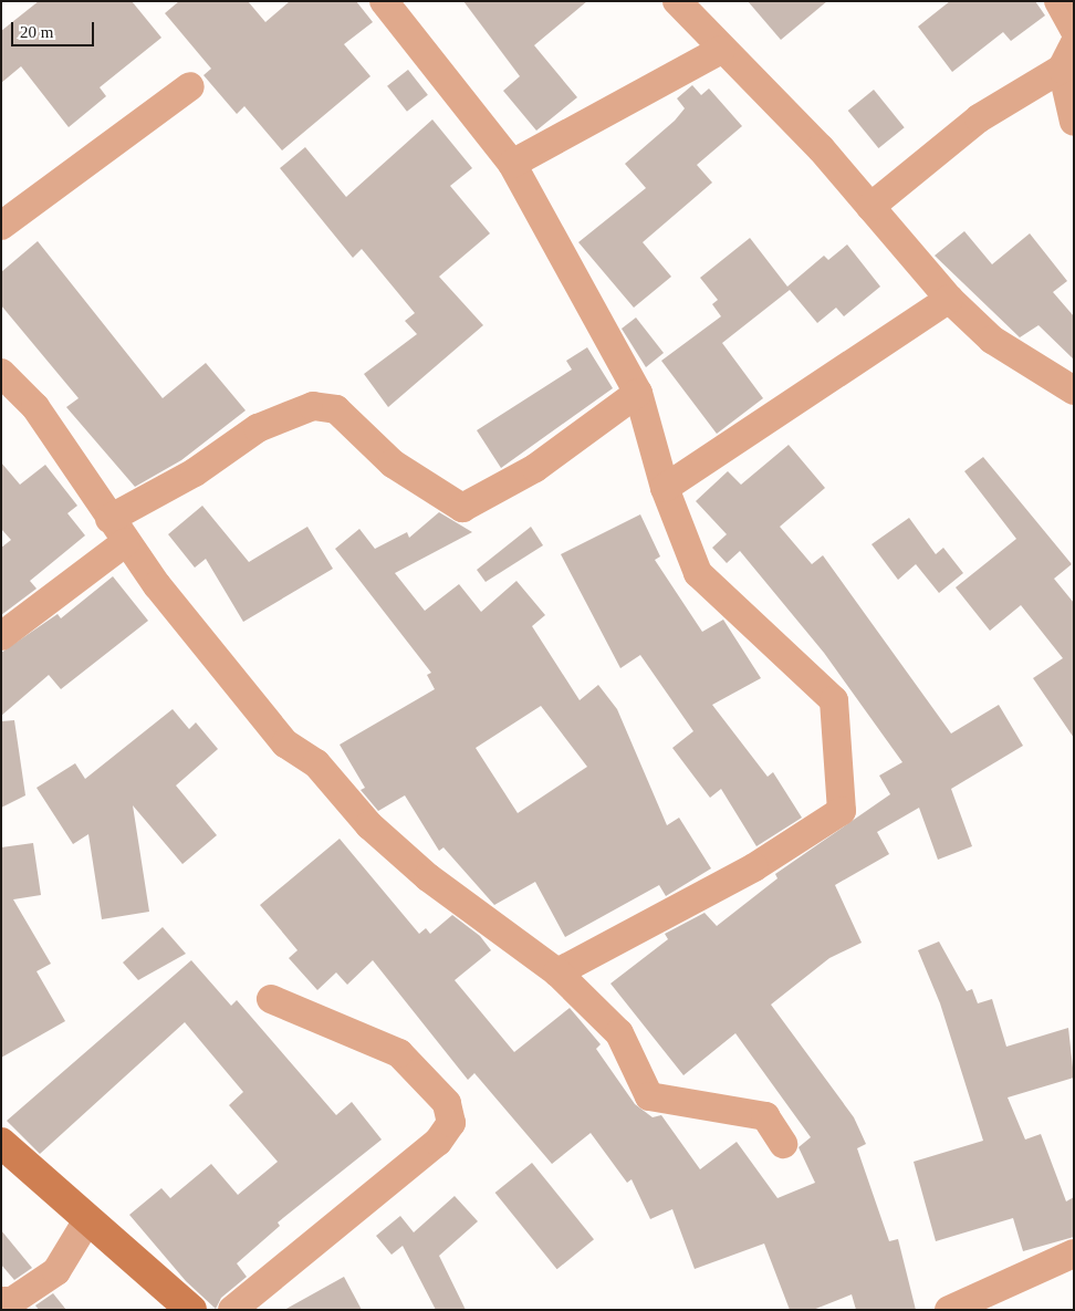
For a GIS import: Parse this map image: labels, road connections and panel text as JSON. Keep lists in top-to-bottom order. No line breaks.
{"scale_bar":"20 m"}
